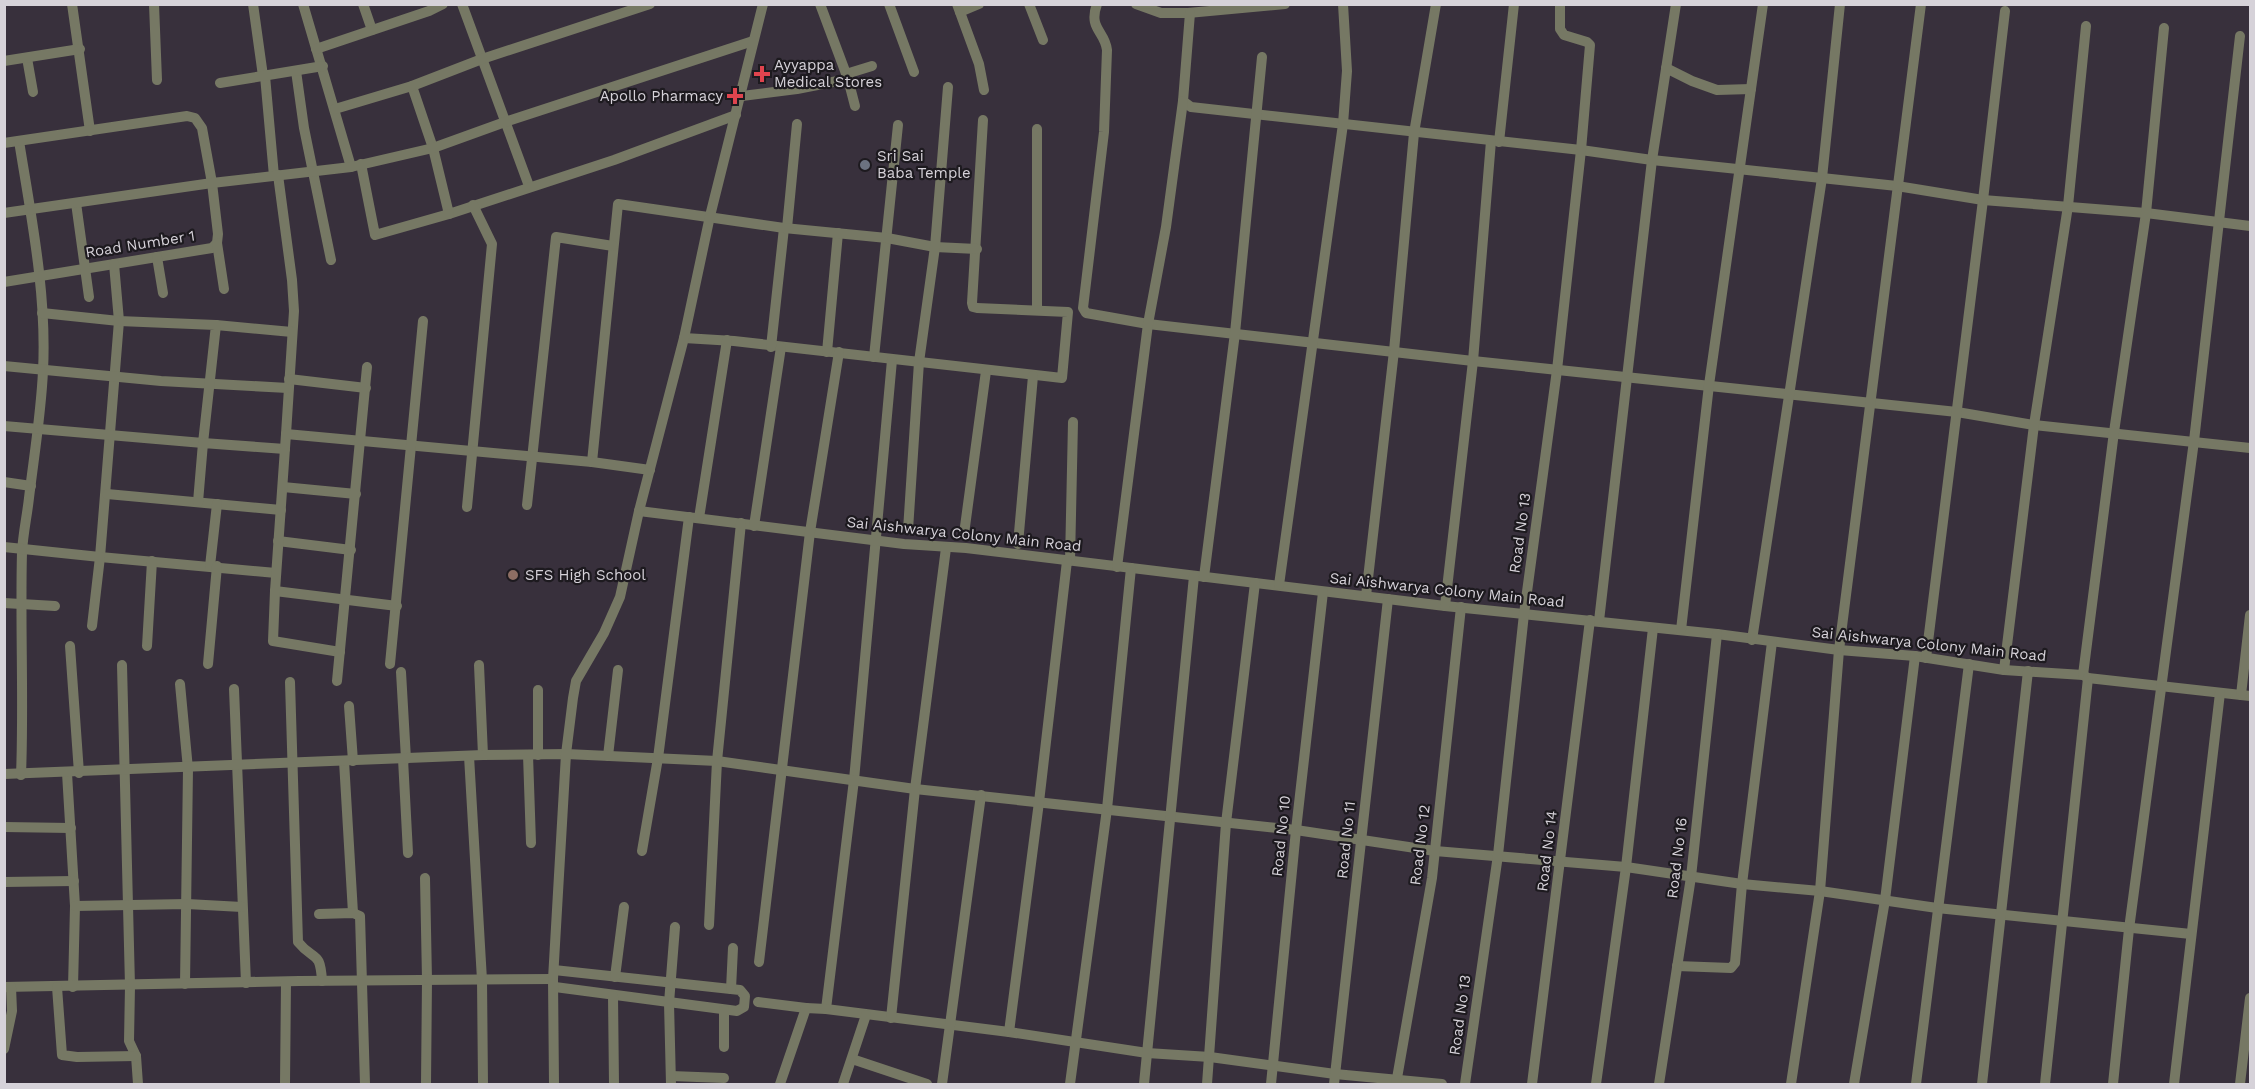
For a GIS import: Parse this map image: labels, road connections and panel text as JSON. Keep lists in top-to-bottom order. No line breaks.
{"streets":{"street":["Road Number 1","Road No 13","Sai Aishwarya Colony Main Road","Road No 10","Road No 11","Road No 12","Road No 14","Road No 16"]},"crossings":[["Road No 13","Sai Aishwarya Colony Main Road"],["Sai Aishwarya Colony Main Road","Road No 10"],["Sai Aishwarya Colony Main Road","Road No 11"],["Sai Aishwarya Colony Main Road","Road No 12"],["Sai Aishwarya Colony Main Road","Road No 14"],["Sai Aishwarya Colony Main Road","Road No 16"]],"places":{"health":["Ayyappa Medical Stores","Apollo Pharmacy"],"other":["Sri Sai Baba Temple","SFS High School"]}}
